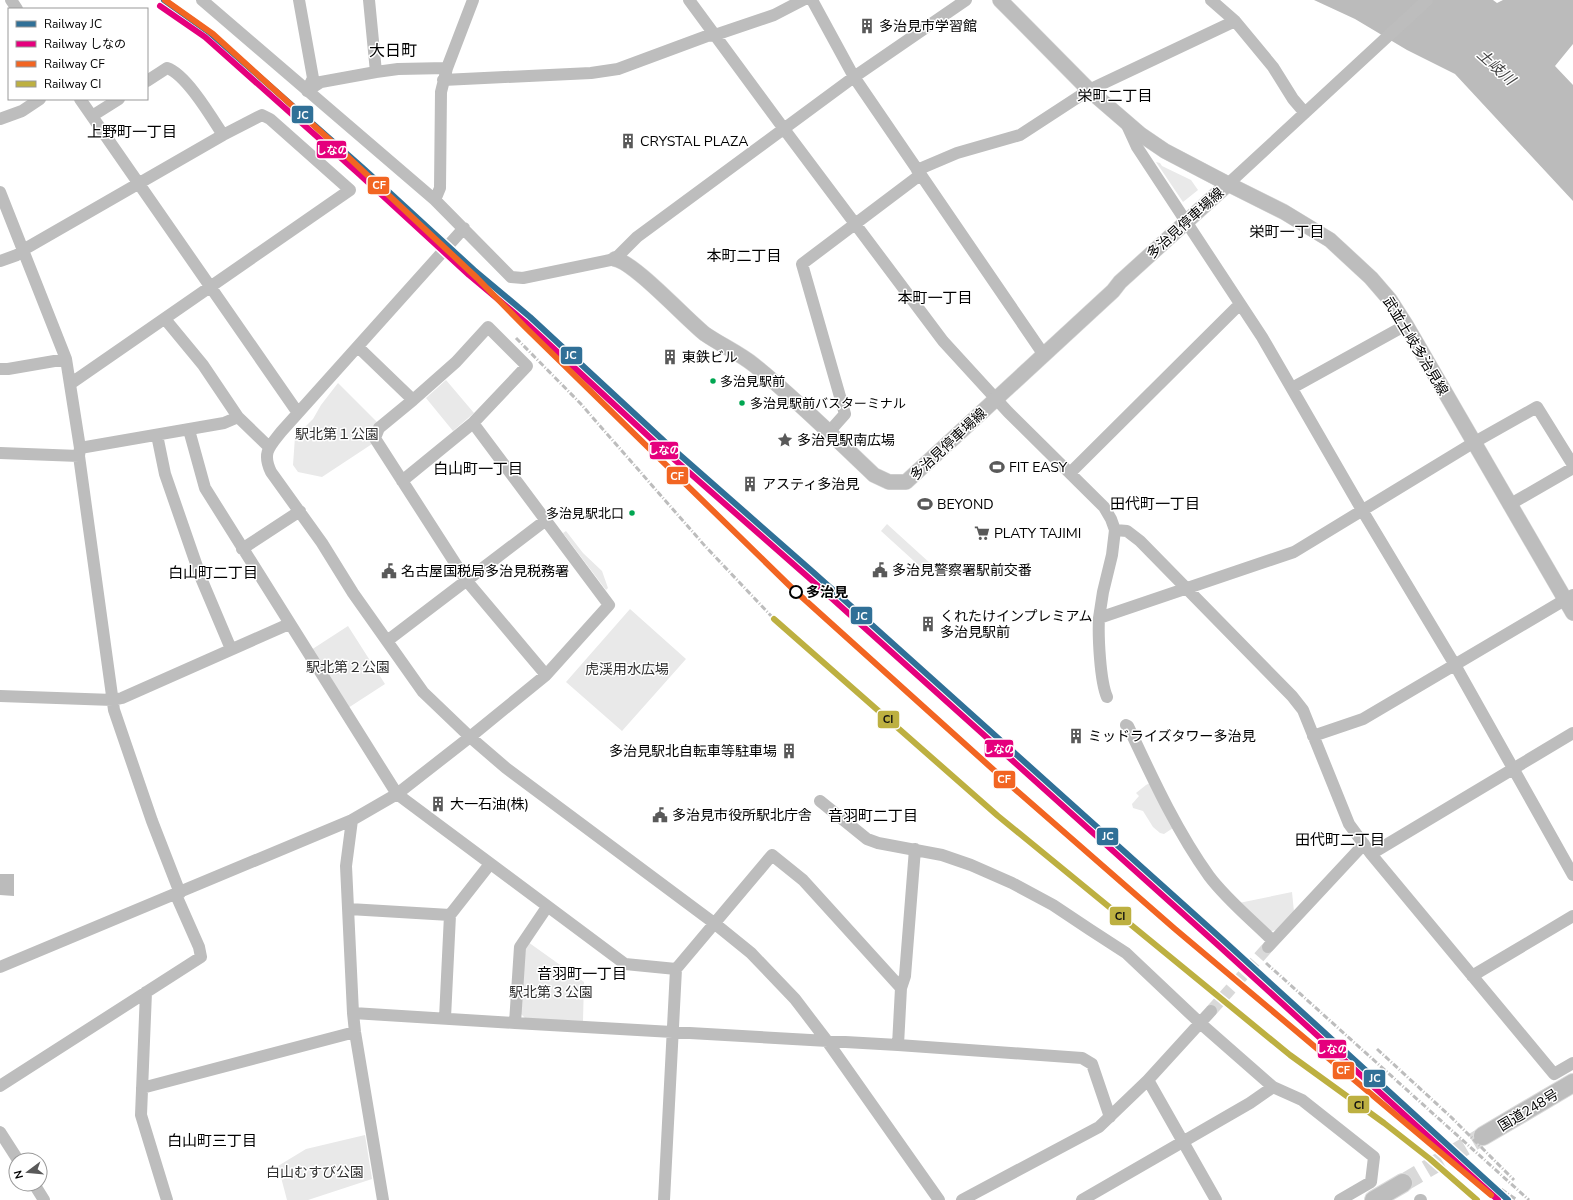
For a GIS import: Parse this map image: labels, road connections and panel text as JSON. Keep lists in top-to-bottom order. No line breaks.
{"streets":{"highway":["国道248号"],"main road":["多治見停車場線","武並土岐多治見線"]},"crossings":[["多治見停車場線","武並土岐多治見線"]],"districts":["大日町","栄町二丁目","上野町一丁目","栄町一丁目","本町二丁目","本町一丁目","白山町一丁目","田代町一丁目","白山町二丁目","音羽町二丁目","田代町二丁目","音羽町一丁目","白山町三丁目"],"water":["土岐川"],"parks":["駅北第１公園","駅北第２公園","虎渓用水広場","駅北第３公園","白山むすび公園"],"places":{"building":["多治見市学習館","CRYSTAL PLAZA","東鉄ビル","アスティ多治見","くれたけインプレミアム 多治見駅前","ミッドライズタワー多治見","多治見駅北自転車等駐車場","大一石油(株)"],"other":["多治見駅前","多治見駅前バスターミナル","多治見駅北口","多治見"],"place":["多治見駅南広場"],"sports":["FIT EASY","BEYOND"],"supermarket":["PLATY TAJIMI"],"public building":["多治見警察署駅前交番","名古屋国税局多治見税務署","多治見市役所駅北庁舎"]},"lines":["rail line JC","rail line CF","rail line しなの","rail line CI"],"legend":["Railway JC","Railway しなの","Railway CF","Railway CI"],"north":"left"}
